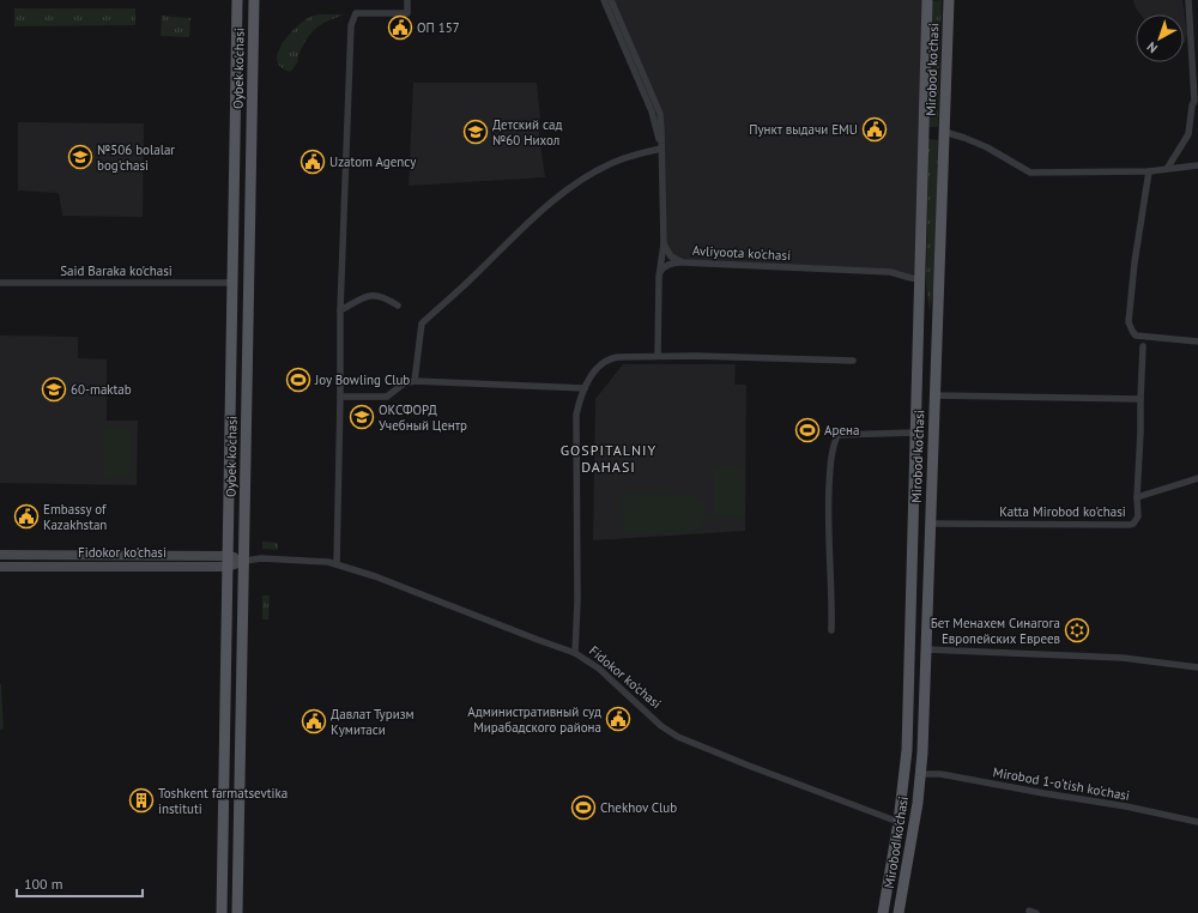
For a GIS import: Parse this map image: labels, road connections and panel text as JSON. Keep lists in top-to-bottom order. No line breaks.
{"streets":{"main road":["Oybek ko'chasi","Mirobod ko'chasi","Fidokor ko'chasi"],"street":["Avliyoota ko'chasi","Said Baraka ko'chasi","Katta Mirobod ko'chasi","Mirobod 1-o'tish ko'chasi"]},"crossings":[["Oybek ko'chasi","Said Baraka ko'chasi"],["Oybek ko'chasi","Fidokor ko'chasi"],["Mirobod ko'chasi","Avliyoota ko'chasi"],["Mirobod ko'chasi","Katta Mirobod ko'chasi"],["Mirobod ko'chasi","Fidokor ko'chasi"],["Mirobod ko'chasi","Mirobod 1-o'tish ko'chasi"]],"districts":["GOSPITALNIY DAHASI"],"places":{"public building":["ОП 157","Пункт выдачи EMU","Uzatom Agency","Embassy of Kazakhstan","Административный суд Мирабадского района","Давлат Туризм Кумитаси"],"school or university":["Детский сад №60 Нихол","№506 bolalar bog'chasi","60-maktab","ОКСФОРД Учебный Центр"],"sports":["Joy Bowling Club","Арена","Chekhov Club"],"synagogue":["Бет Менахем Синагога Европейских Евреев"],"building":["Toshkent farmatsevtika instituti"]},"scale_bar":"100 m","north":"bottom left"}
